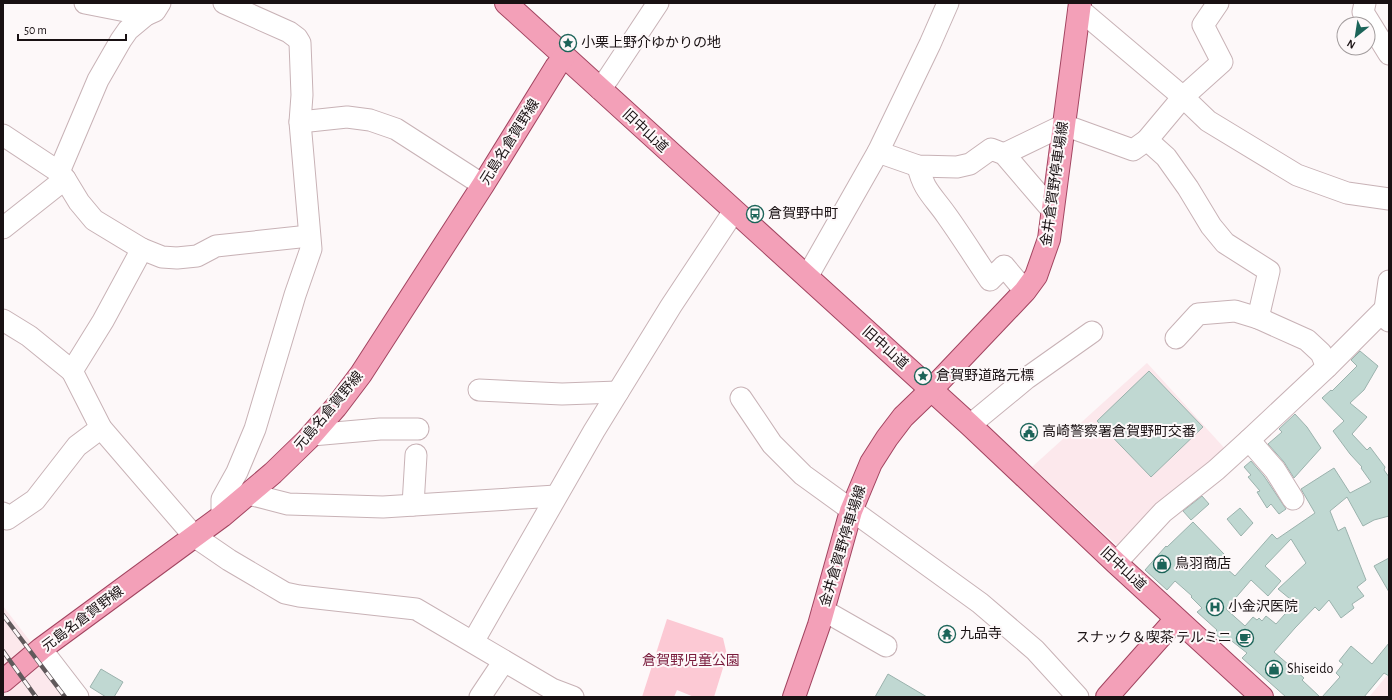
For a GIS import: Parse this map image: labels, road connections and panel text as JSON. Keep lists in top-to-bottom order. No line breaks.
{"streets":{"main road":["旧中山道","元島名倉賀野線","金井倉賀野停車場線"]},"crossings":[["旧中山道","元島名倉賀野線"],["旧中山道","金井倉賀野停車場線"]],"parks":["倉賀野児童公園"],"places":{"place":["小栗上野介ゆかりの地","倉賀野道路元標"],"bus stop":["倉賀野中町"],"public building":["高崎警察署倉賀野町交番"],"shop":["鳥羽商店","Shiseido"],"hospital":["小金沢医院"],"temple":["九品寺"],"cafe":["スナック＆喫茶 テルミニ"]},"scale_bar":"50 m","north":"bottom left"}
